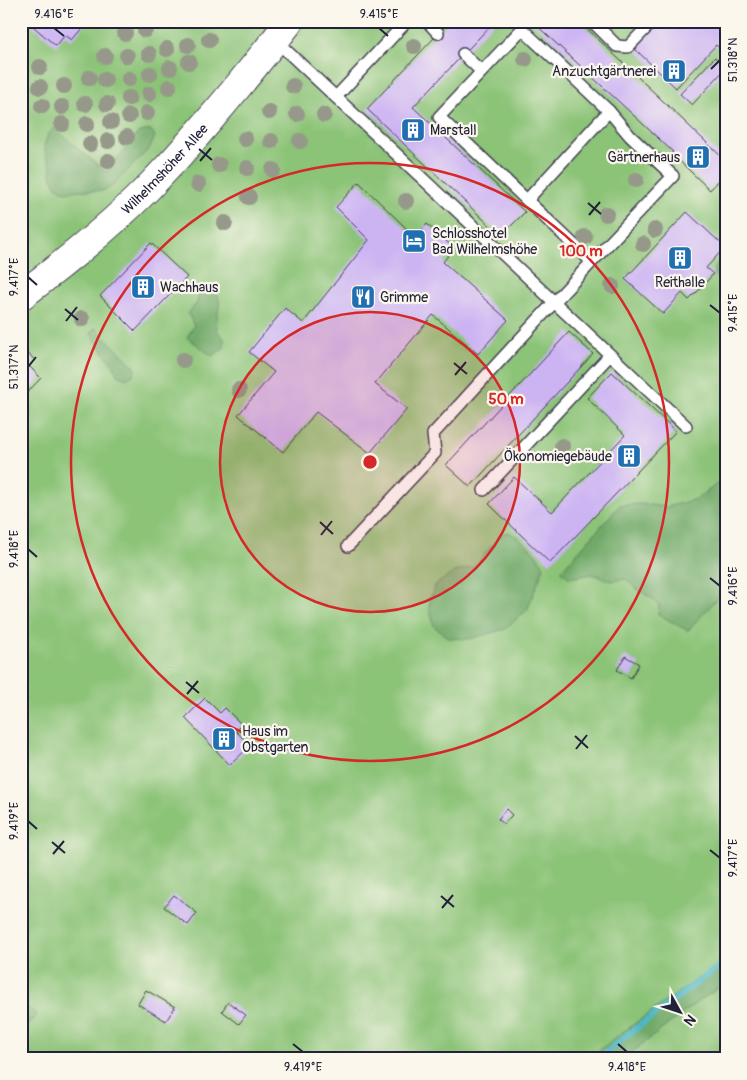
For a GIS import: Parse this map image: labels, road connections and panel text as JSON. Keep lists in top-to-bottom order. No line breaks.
{"streets":{"main road":["Wilhelmshöher Allee"]},"places":{"building":["Anzuchtgärtnerei","Marstall","Gärtnerhaus","Reithalle","Wachhaus","Ökonomiegebäude","Haus im Obstgarten"],"hotel":["Schlosshotel Bad Wilhelmshöhe"],"restaurant":["Grimme"]},"north":"bottom right","coordinates":["9.416°E","9.415°E","51.318°N","9.417°E","51.317°N","9.418°E","9.419°E"],"rings":["100 m","50 m"]}
